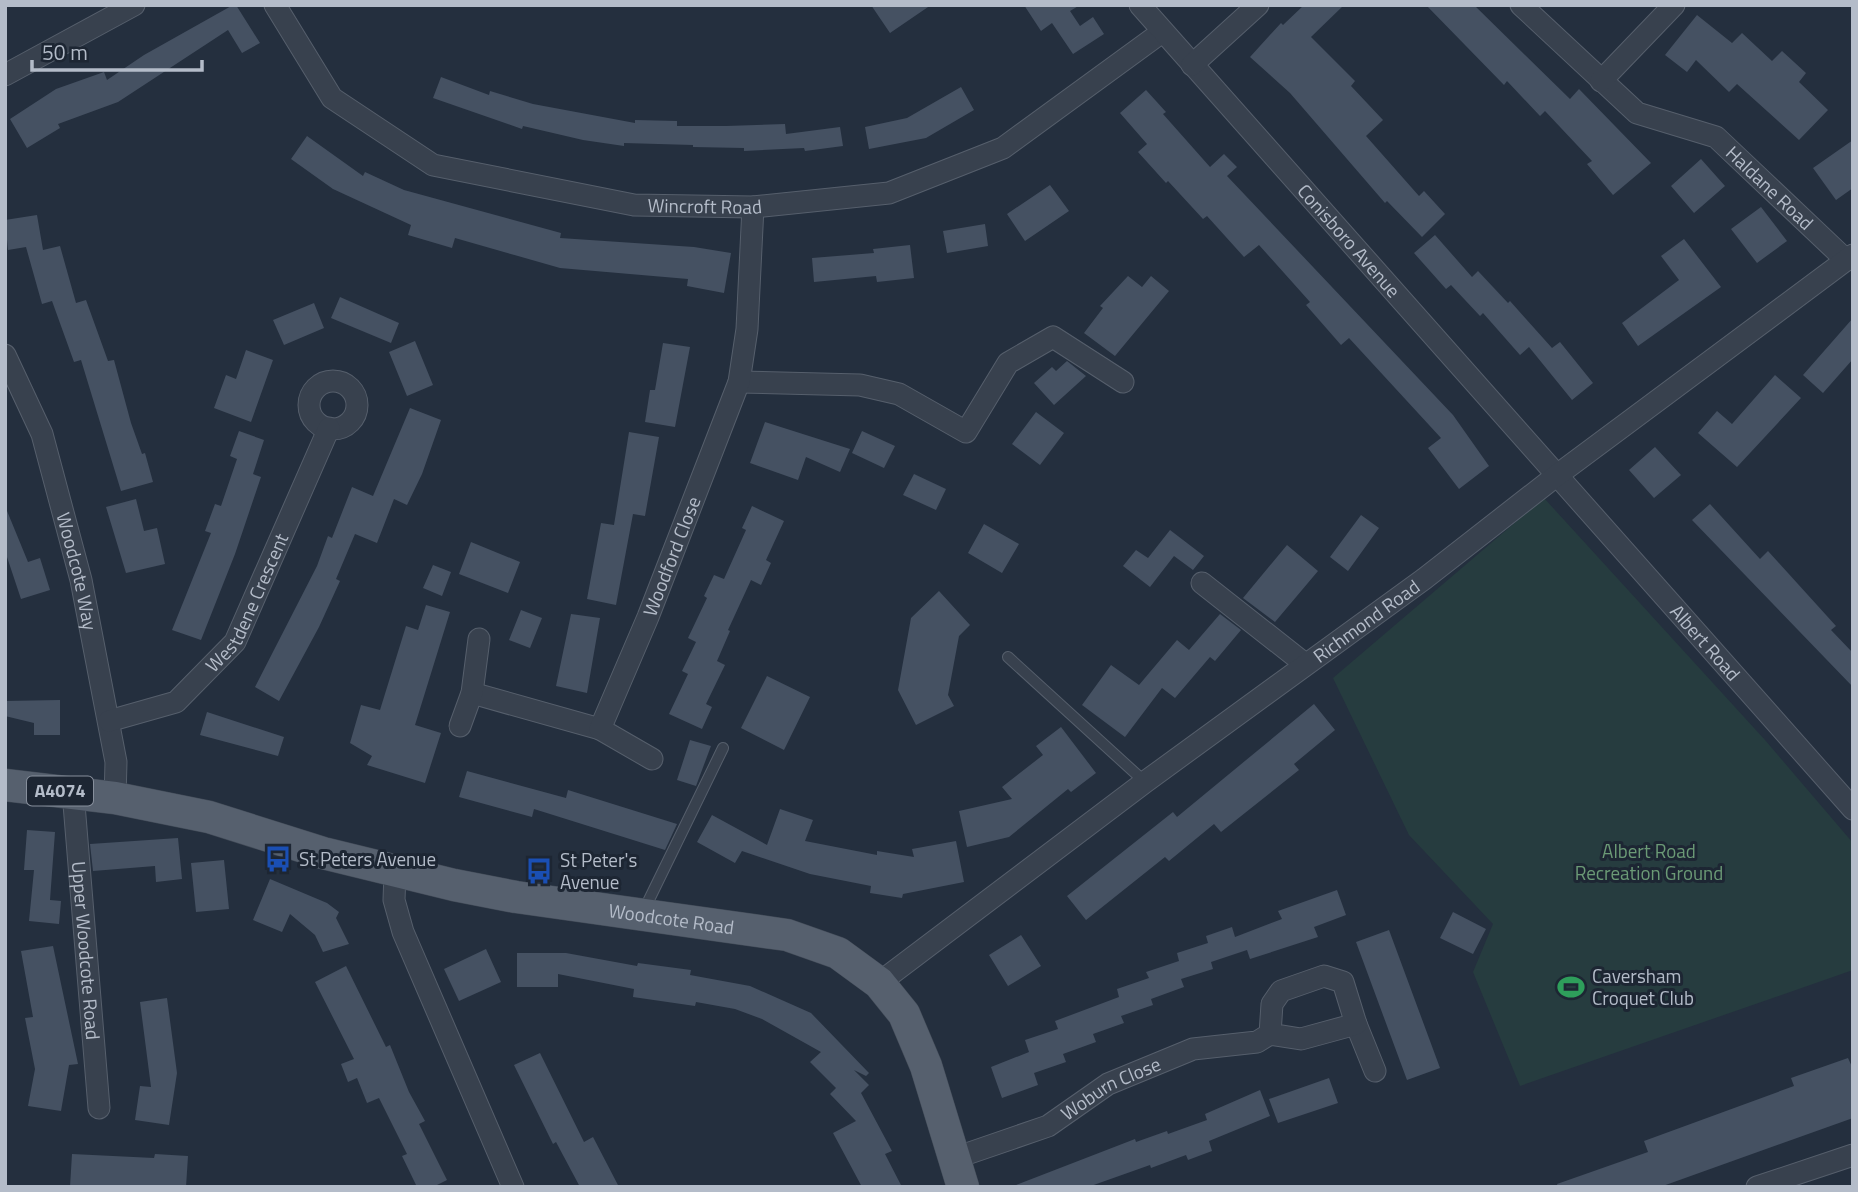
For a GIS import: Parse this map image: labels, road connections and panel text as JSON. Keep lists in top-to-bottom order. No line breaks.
{"streets":{"main road":["A4074","Woodcote Road"],"street":["Haldane Road","Wincroft Road","Conisboro Avenue","Woodford Close","Woodcote Way","Westdene Crescent","Richmond Road","Albert Road","Upper Woodcote Road","Woburn Close"]},"crossings":[["Haldane Road","Richmond Road"],["Wincroft Road","Conisboro Avenue"],["Wincroft Road","Woodford Close"],["Conisboro Avenue","Richmond Road"],["Conisboro Avenue","Albert Road"],["Woodcote Way","Westdene Crescent"],["Woodcote Way","A4074"],["Woodcote Way","Woodcote Road"],["Richmond Road","Albert Road"],["Richmond Road","Woodcote Road"],["A4074","Woodcote Road"],["A4074","Upper Woodcote Road"],["Woodcote Road","Woburn Close"]],"parks":["Albert Road Recreation Ground"],"places":{"bus stop":["St Peters Avenue","St Peter's Avenue"],"sports":["Caversham Croquet Club"]},"scale_bar":"50 m"}
